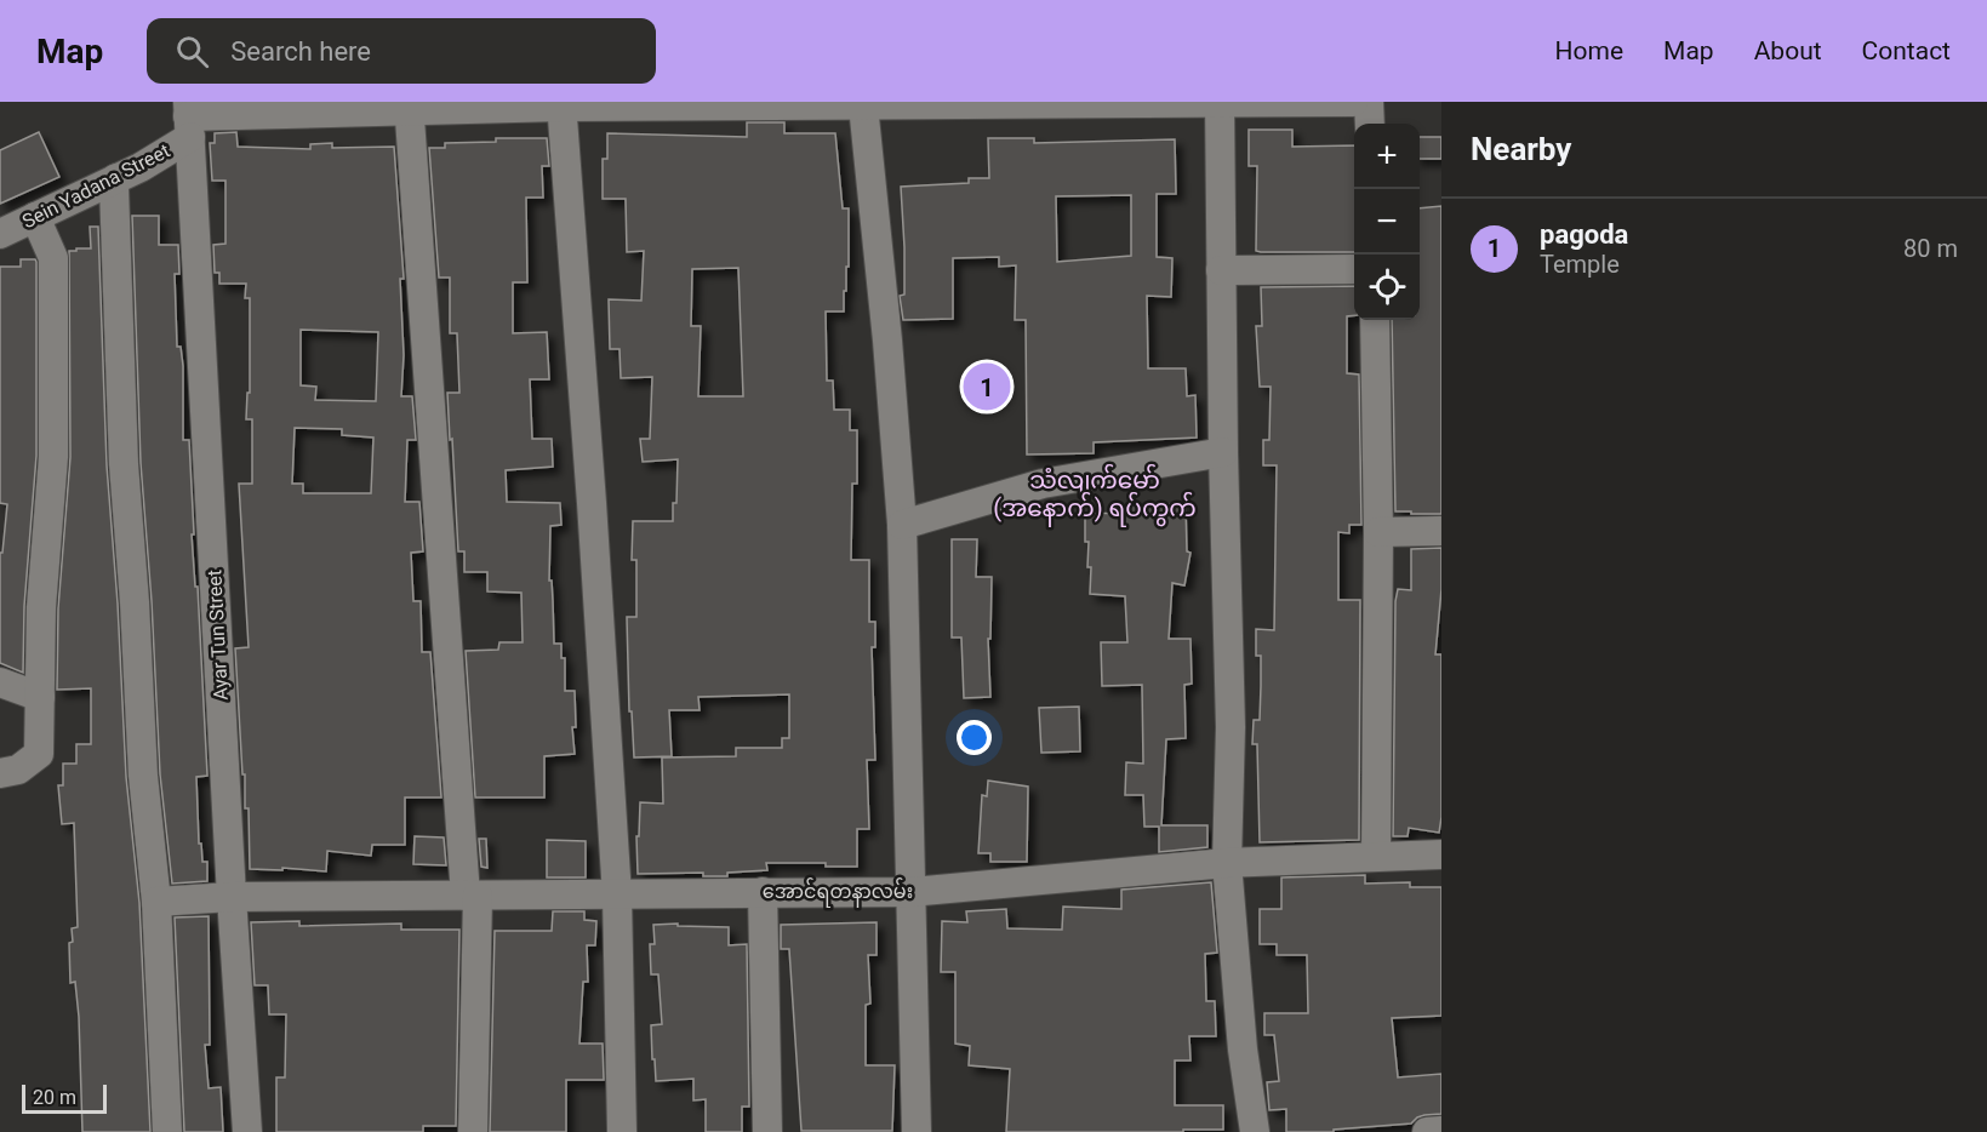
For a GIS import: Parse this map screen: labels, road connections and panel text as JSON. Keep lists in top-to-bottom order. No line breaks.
{"streets":{"street":["Sein Yadana Street","Ayar Tun Street","အောင်ရတနာလမ်း"]},"crossings":[["Sein Yadana Street","Ayar Tun Street"],["Ayar Tun Street","အောင်ရတနာလမ်း"]],"districts":["သံလျက်မော် (အနောက်) ရပ်ကွက်"],"scale_bar":"20 m","page":{"header":"Map","search":"Search here","nav":["Home","Map","About","Contact"],"heading":"Nearby","map_buttons":["+","−"],"list":[{"mark":"1","name":"pagoda","note":"Temple","value":"80 m"}],"pins":"1","scale":"20 m"}}
